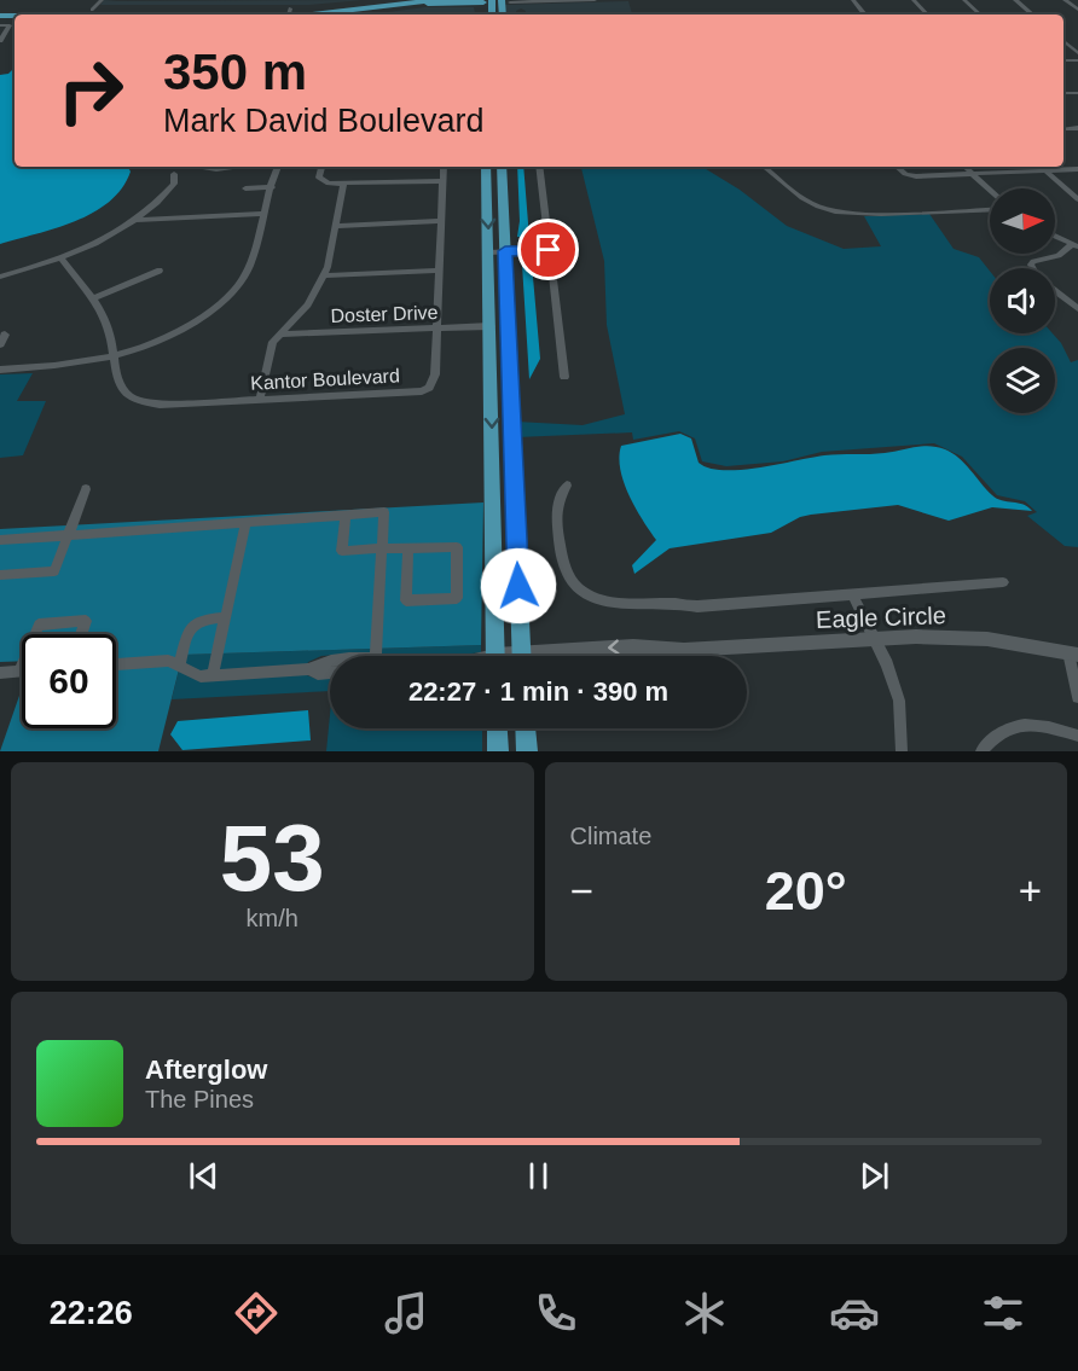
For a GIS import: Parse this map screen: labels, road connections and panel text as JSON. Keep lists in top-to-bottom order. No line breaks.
{"streets":{"street":["Doster Drive","Kantor Boulevard","Eagle Circle"]},"crossings":[["Doster Drive","Kantor Boulevard"]],"north":"right","page":{"turn":["350 m","Mark David Boulevard"],"limit":"60","trip":"22:27 · 1 min · 390 m","tile":[["53","km/h"],"Climate"],"heat":["−","20°","+"],"song":["Afterglow","The Pines"],"tabs":"22:26"}}
